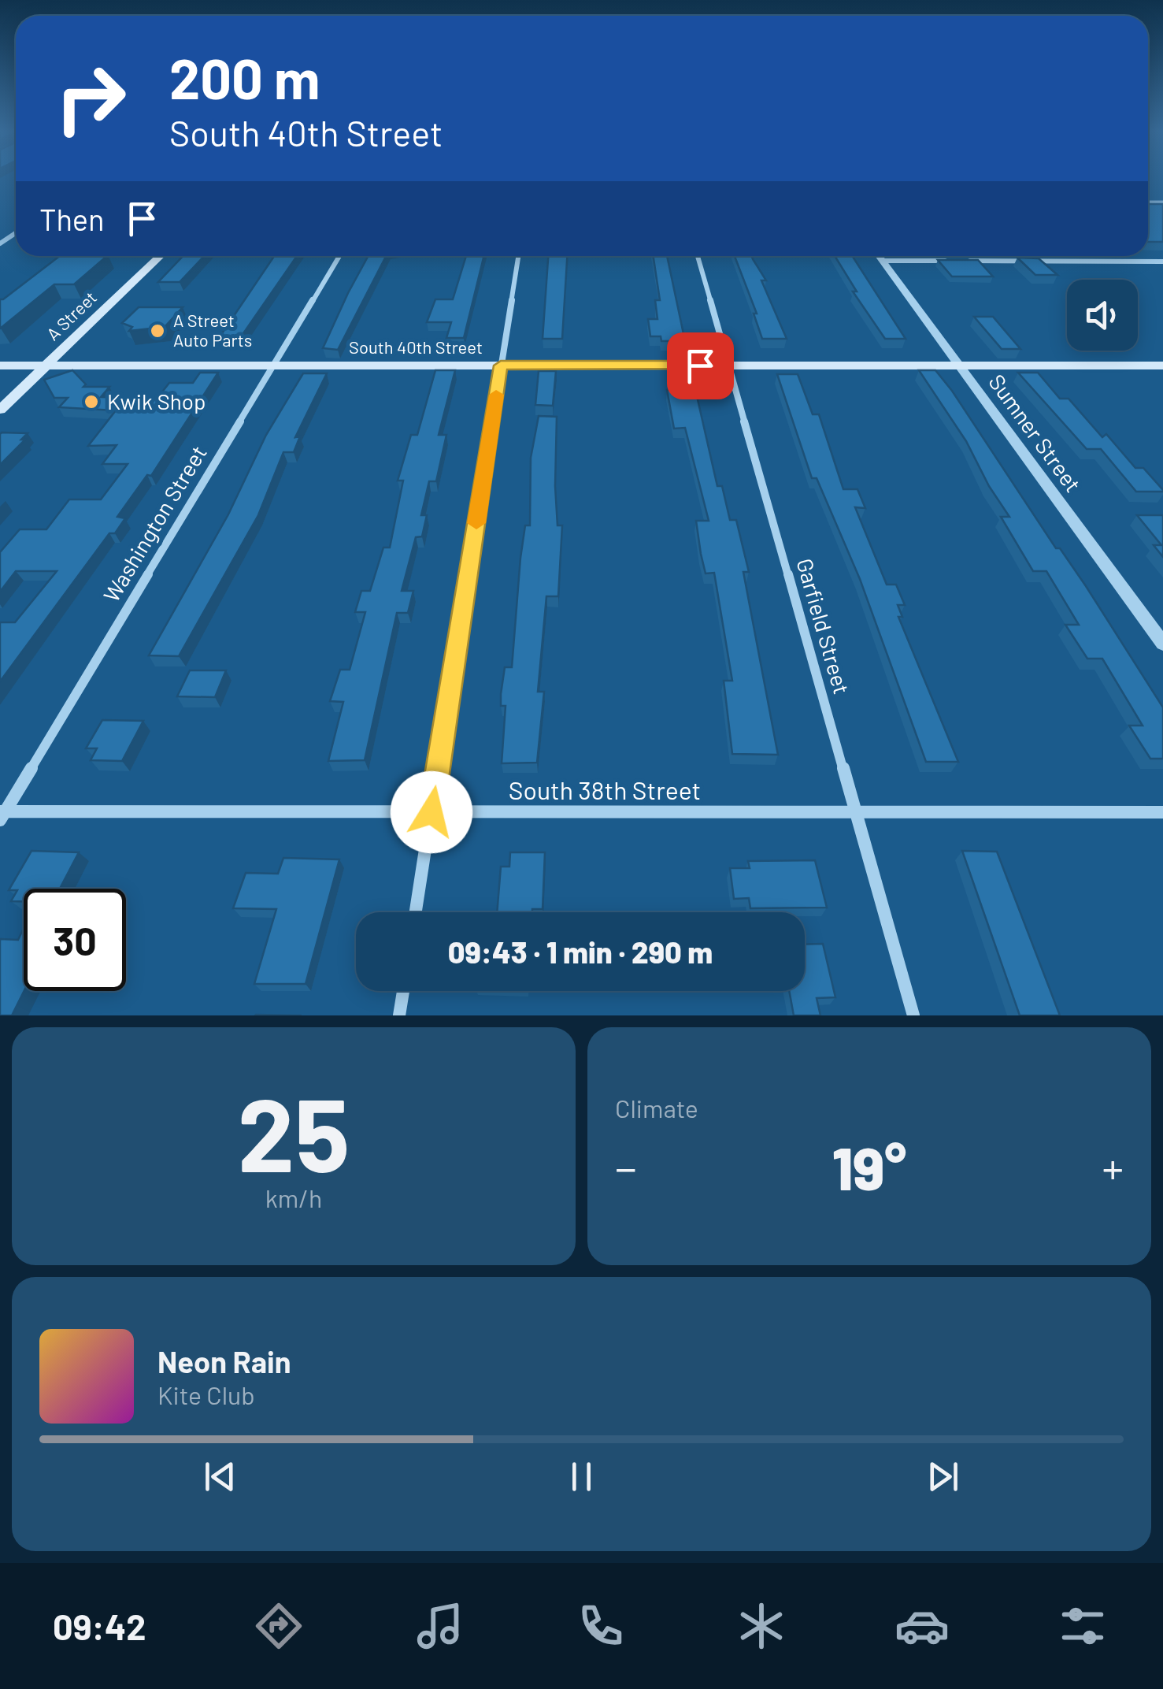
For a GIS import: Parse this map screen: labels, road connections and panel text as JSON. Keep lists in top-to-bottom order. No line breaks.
{"streets":{"main road":["A Street","South 40th Street"],"street":["Sumner Street","Washington Street","Garfield Street","South 38th Street"]},"crossings":[["A Street","South 40th Street"],["South 40th Street","Sumner Street"],["South 40th Street","Washington Street"],["South 40th Street","Garfield Street"],["Washington Street","South 38th Street"],["Garfield Street","South 38th Street"]],"places":["A Street Auto Parts","Kwik Shop"],"page":{"turn":["200 m","South 40th Street"],"then":"Then","limit":"30","trip":"09:43 · 1 min · 290 m","tile":[["25","km/h"],"Climate"],"heat":["−","19°","+"],"song":["Neon Rain","Kite Club"],"tabs":"09:42"}}
